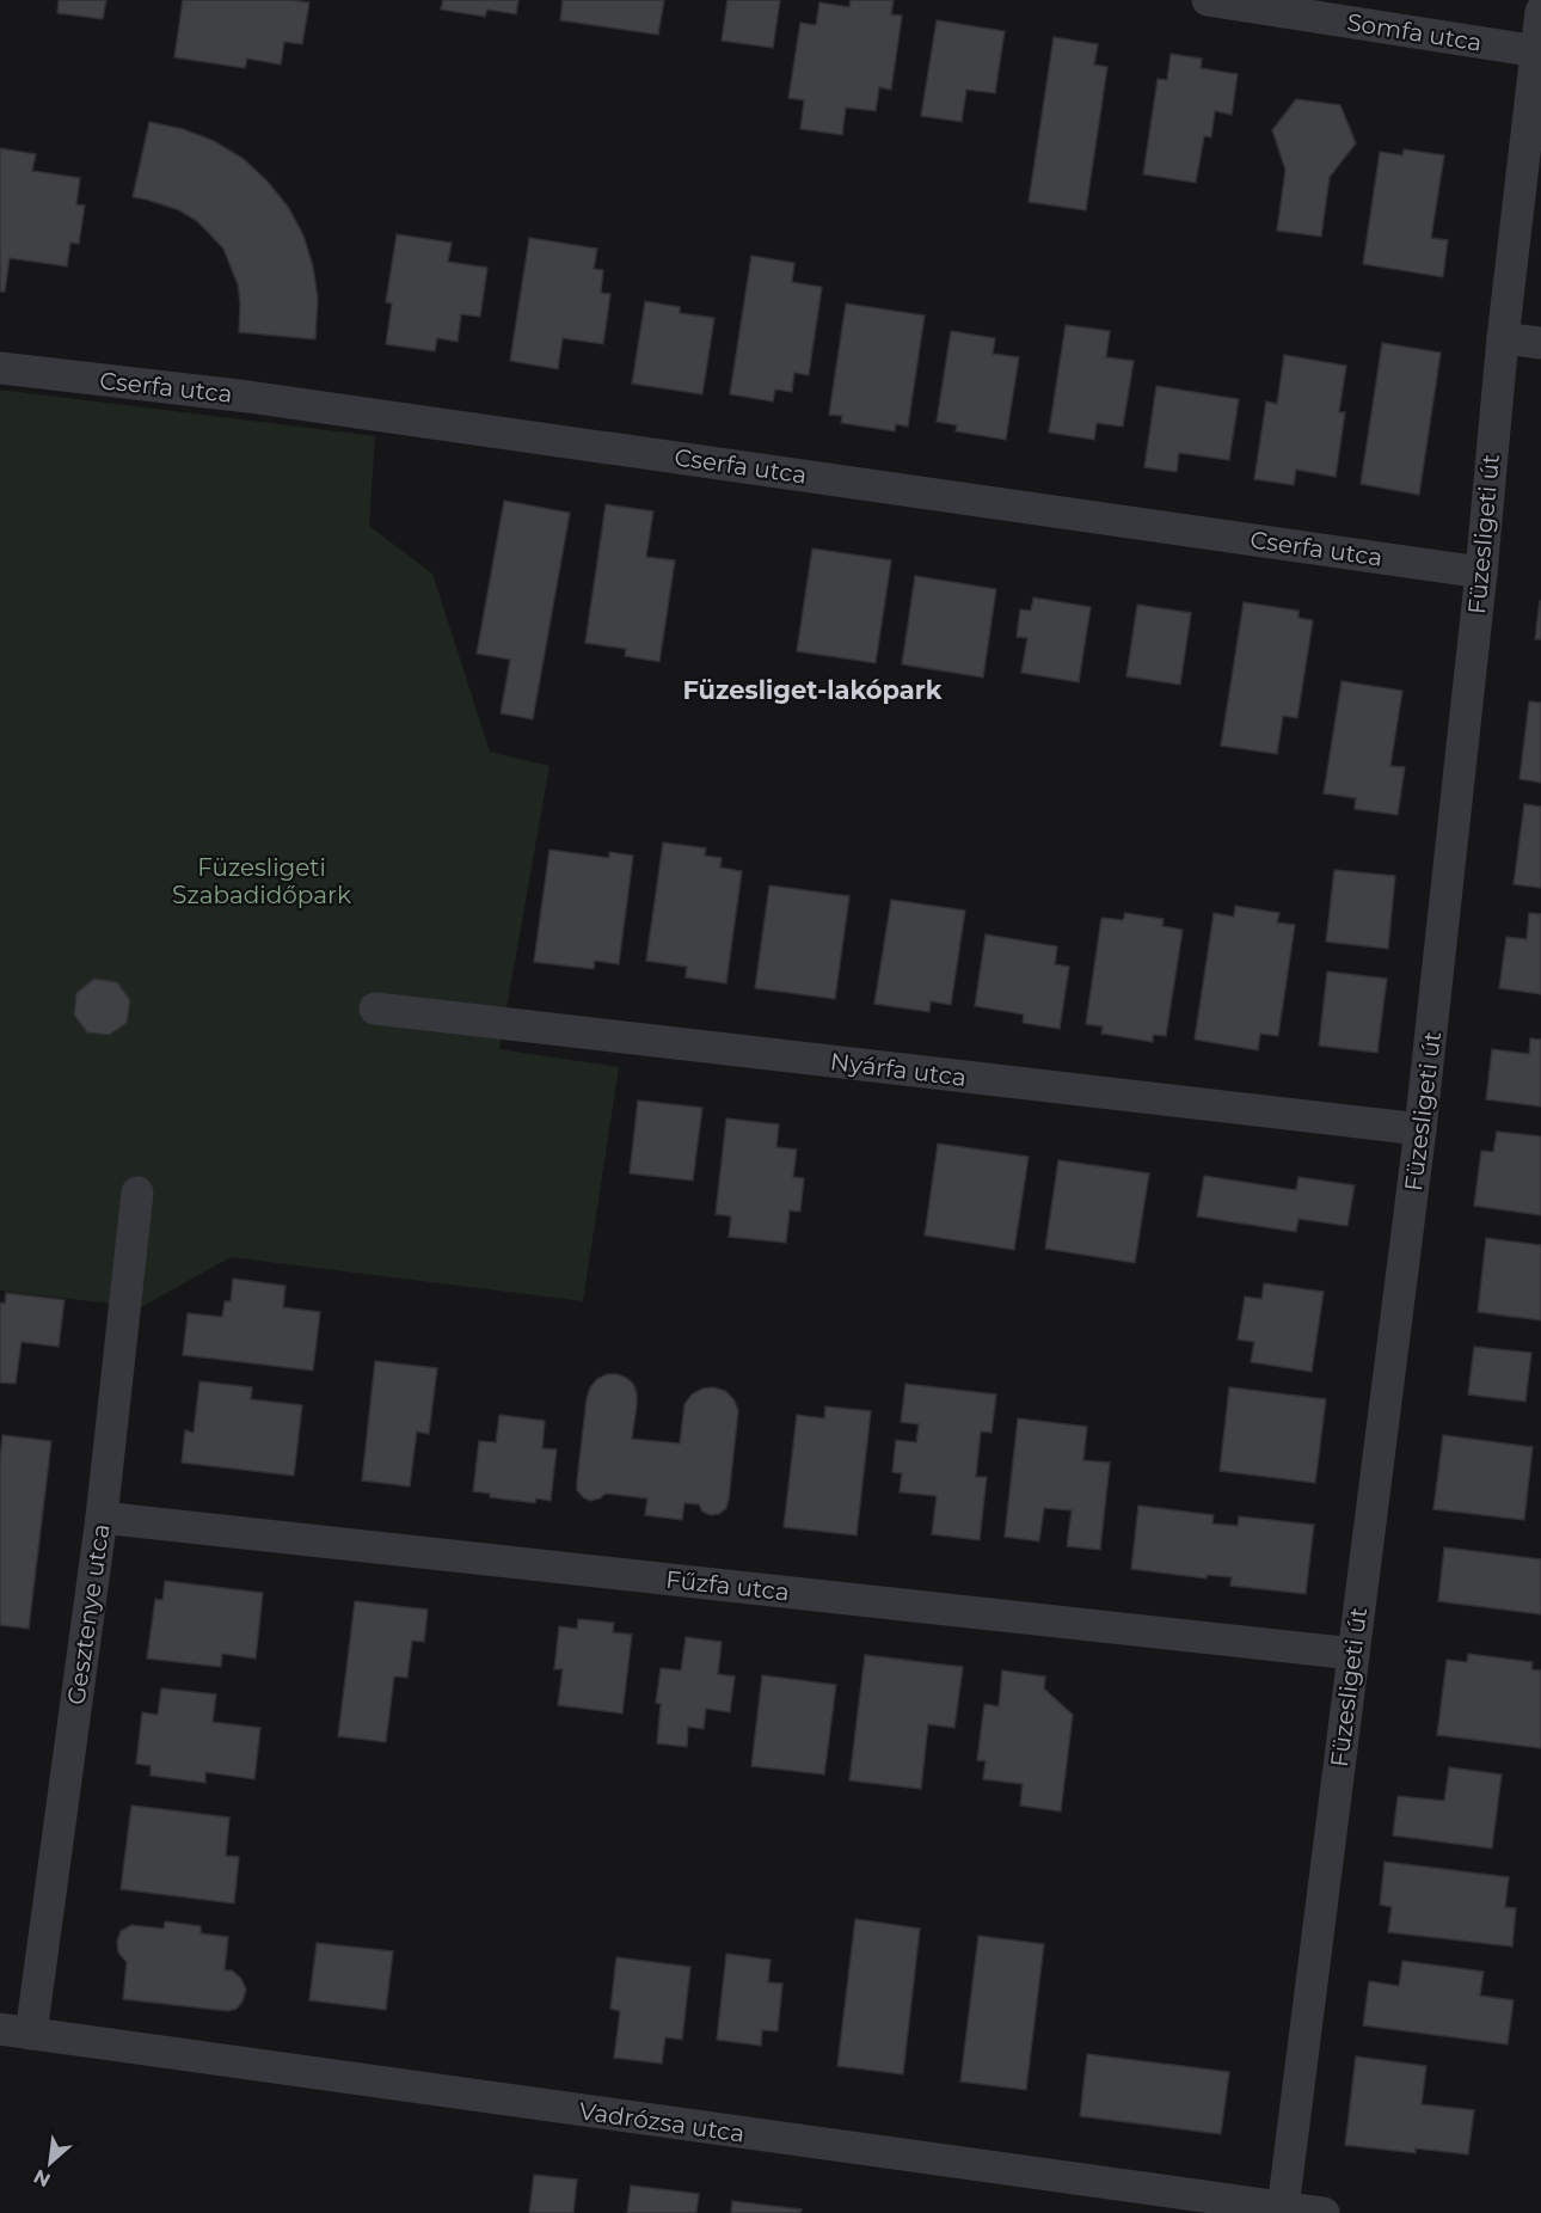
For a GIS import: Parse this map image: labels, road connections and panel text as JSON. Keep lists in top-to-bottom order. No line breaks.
{"streets":{"street":["Somfa utca","Cserfa utca","Füzesligeti út","Nyárfa utca","Fűzfa utca","Gesztenye utca","Vadrózsa utca"]},"crossings":[["Somfa utca","Füzesligeti út"],["Cserfa utca","Füzesligeti út"],["Füzesligeti út","Nyárfa utca"],["Füzesligeti út","Fűzfa utca"],["Füzesligeti út","Vadrózsa utca"],["Fűzfa utca","Gesztenye utca"],["Gesztenye utca","Vadrózsa utca"]],"districts":["Füzesliget-lakópark"],"parks":["Füzesligeti Szabadidőpark"],"north":"bottom left"}
